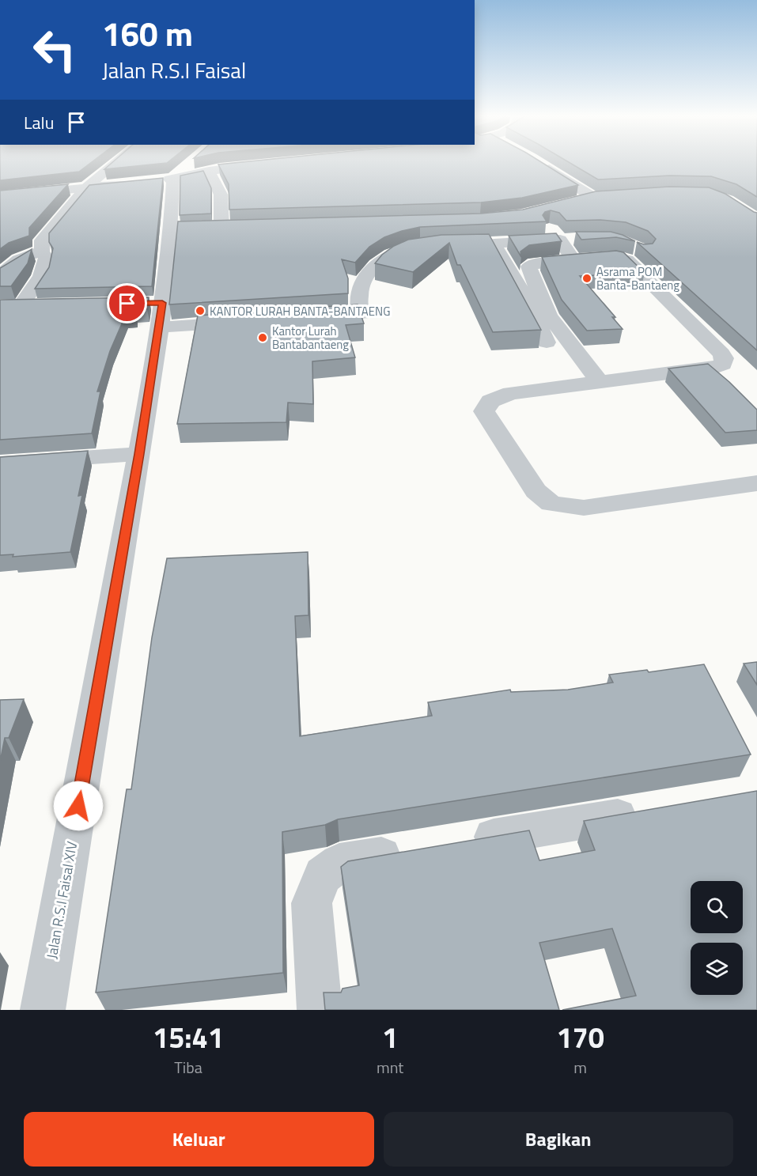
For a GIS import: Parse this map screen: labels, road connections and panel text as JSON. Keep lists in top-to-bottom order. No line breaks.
{"streets":{"street":["Jalan R.S.I Faisal XIV"]},"places":["Asrama POM Banta-Bantaeng","KANTOR LURAH BANTA-BANTAENG","Kantor Lurah Bantabantaeng"],"page":{"turn":["160 m","Jalan R.S.I Faisal"],"then":"Lalu","eta":["15:41","Tiba","1","mnt","170","m"],"buttons":["Keluar","Bagikan"]}}
